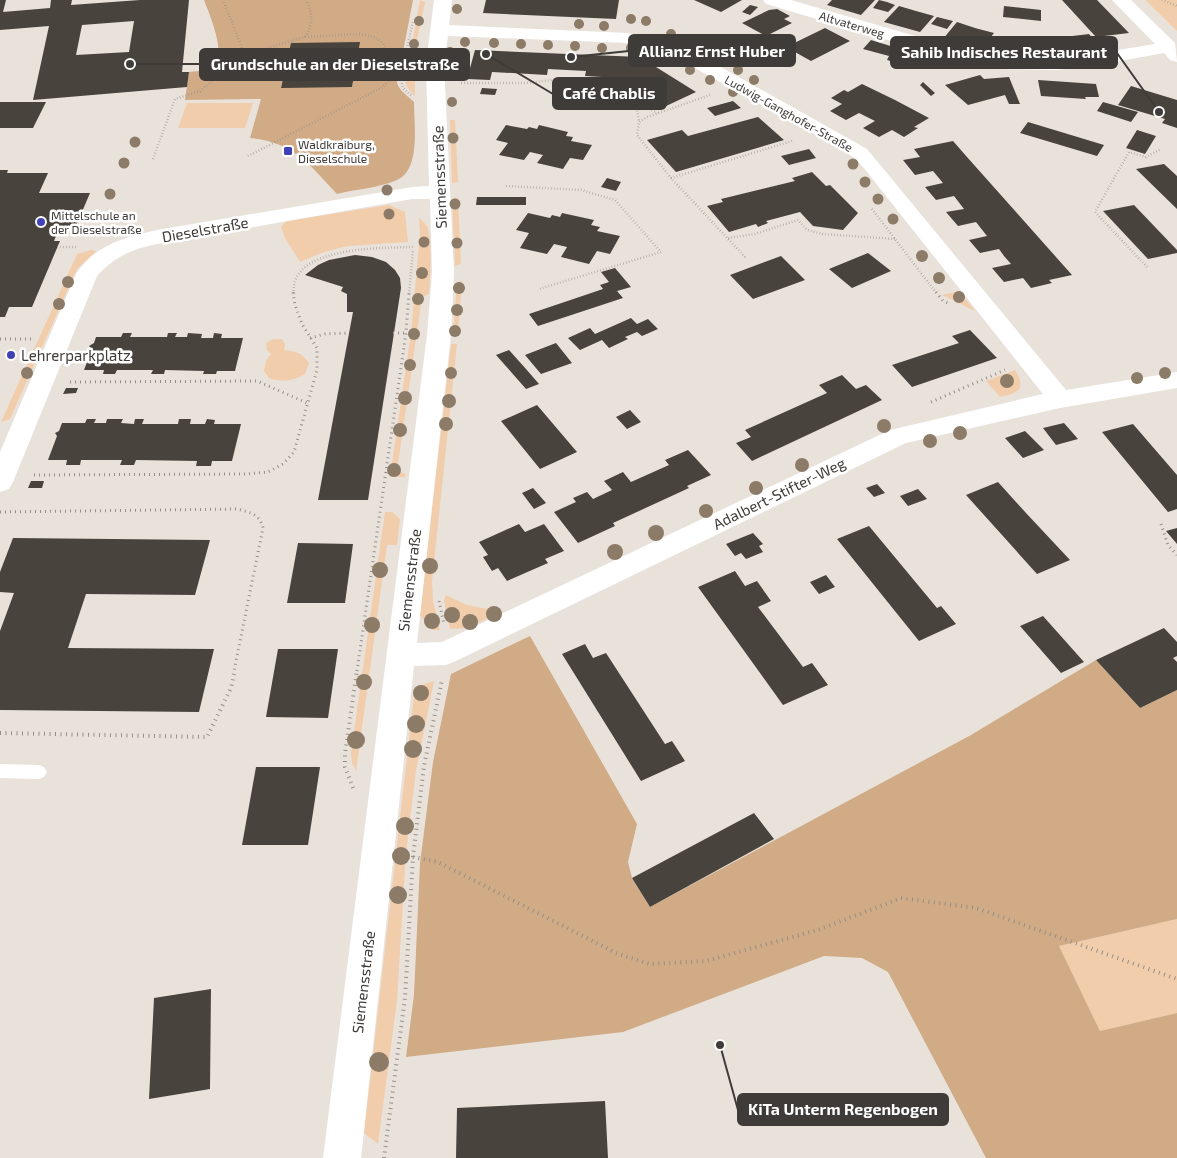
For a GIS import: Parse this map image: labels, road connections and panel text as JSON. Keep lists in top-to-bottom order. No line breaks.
{"streets":{"street":["Altvaterweg","Ludwig-Ganghofer-Straße","Siemensstraße","Dieselstraße","Adalbert-Stifter-Weg"]},"crossings":[["Ludwig-Ganghofer-Straße","Siemensstraße"],["Ludwig-Ganghofer-Straße","Adalbert-Stifter-Weg"],["Siemensstraße","Dieselstraße"],["Siemensstraße","Adalbert-Stifter-Weg"]],"places":{"other":["Café Chablis","Allianz Ernst Huber","Grundschule an der Dieselstraße","Sahib Indisches Restaurant","Mittelschule an der Dieselstraße","Lehrerparkplatz","KiTa Unterm Regenbogen"],"transit":["Waldkraiburg, Dieselschule"]}}
